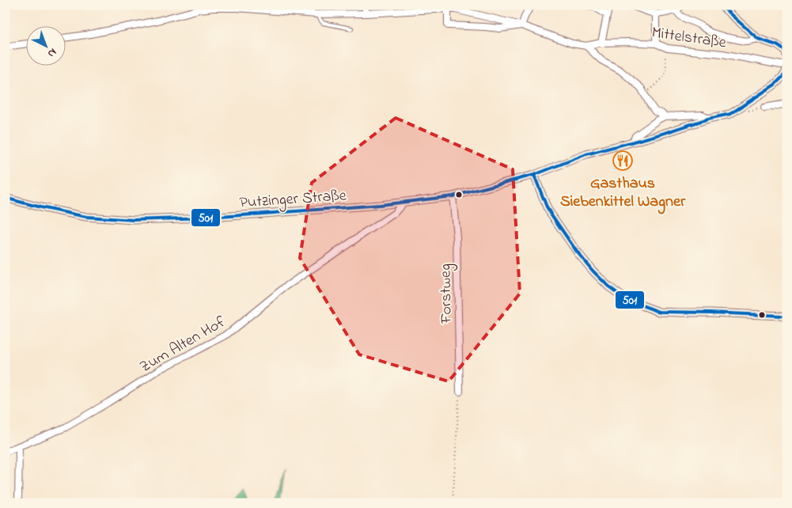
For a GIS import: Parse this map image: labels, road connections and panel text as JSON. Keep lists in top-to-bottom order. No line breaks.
{"streets":{"street":["Mittelstraße","Putzinger Straße","Forstweg","Zum Alten Hof"]},"crossings":[["Putzinger Straße","Forstweg"],["Putzinger Straße","Zum Alten Hof"]],"places":{"restaurant":["Gasthaus Siebenkittel Wagner"]},"lines":["transit line 501"],"north":"bottom right"}
